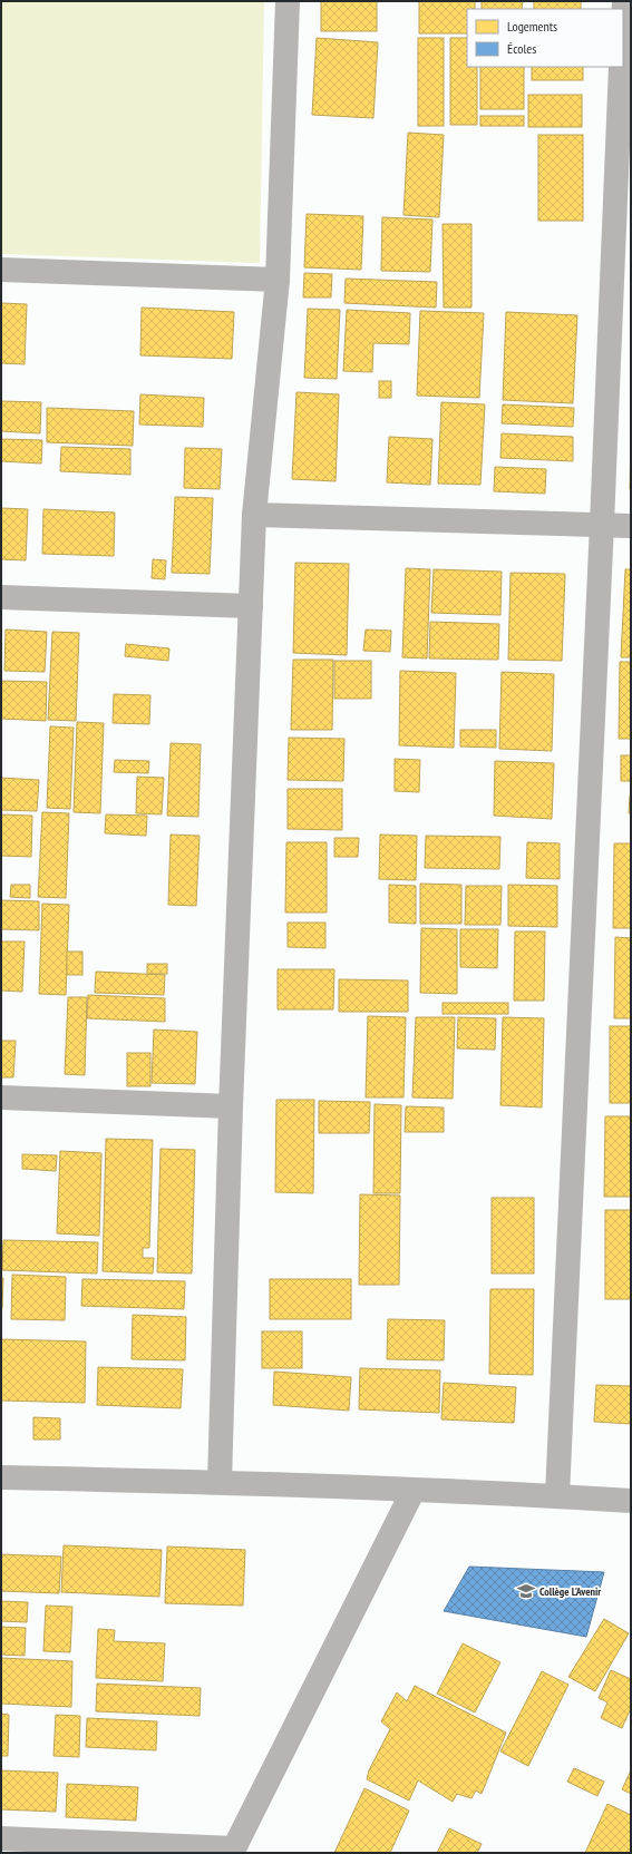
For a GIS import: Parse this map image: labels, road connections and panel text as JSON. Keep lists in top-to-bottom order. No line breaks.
{"places":{"school or university":["Collège L'Avenir"]},"legend":["Logements","Écoles"]}
